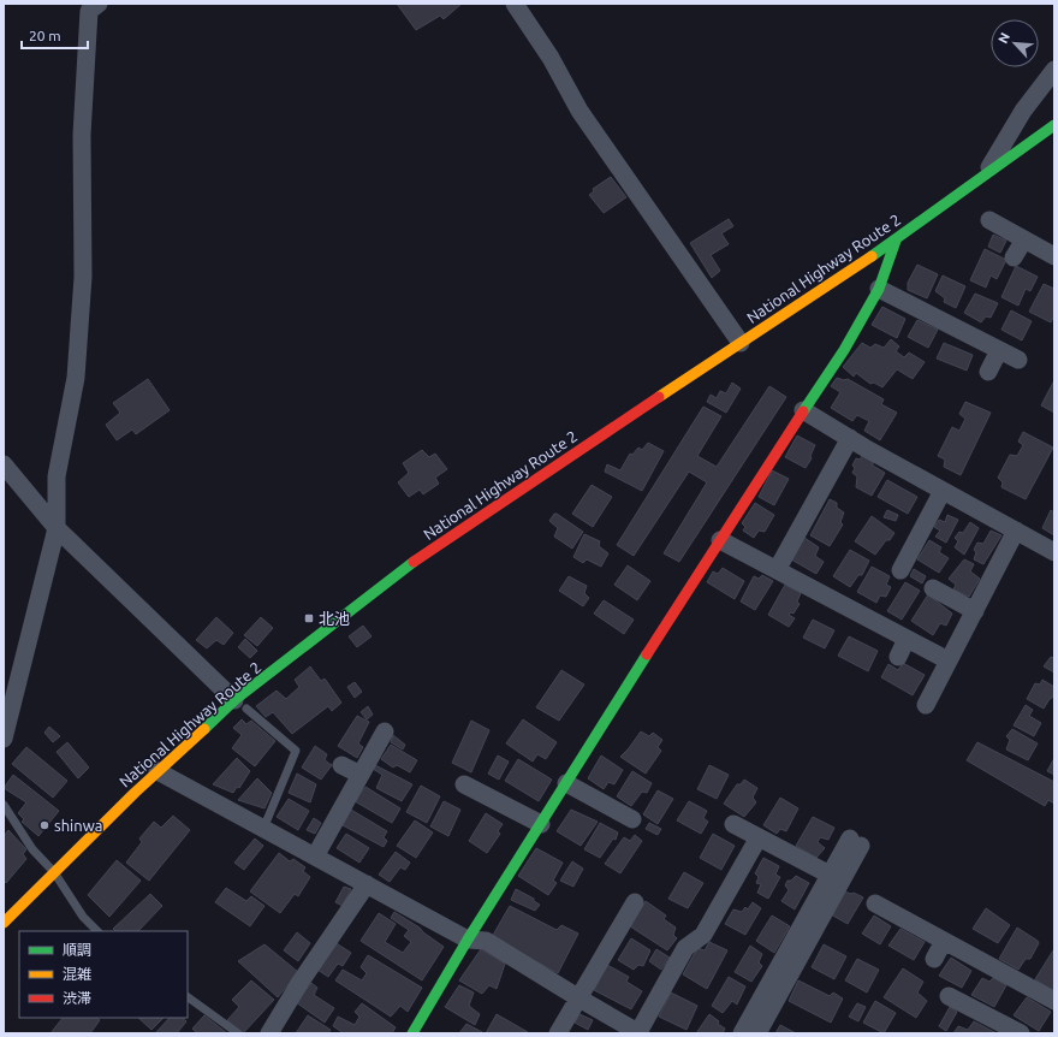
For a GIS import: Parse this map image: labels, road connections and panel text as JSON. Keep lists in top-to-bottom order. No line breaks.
{"streets":{"main road":["National Highway Route 2"]},"places":{"transit":["北池"],"other":["shinwa"]},"legend":["順調","混雑","渋滞"],"scale_bar":"20 m","north":"top left"}
